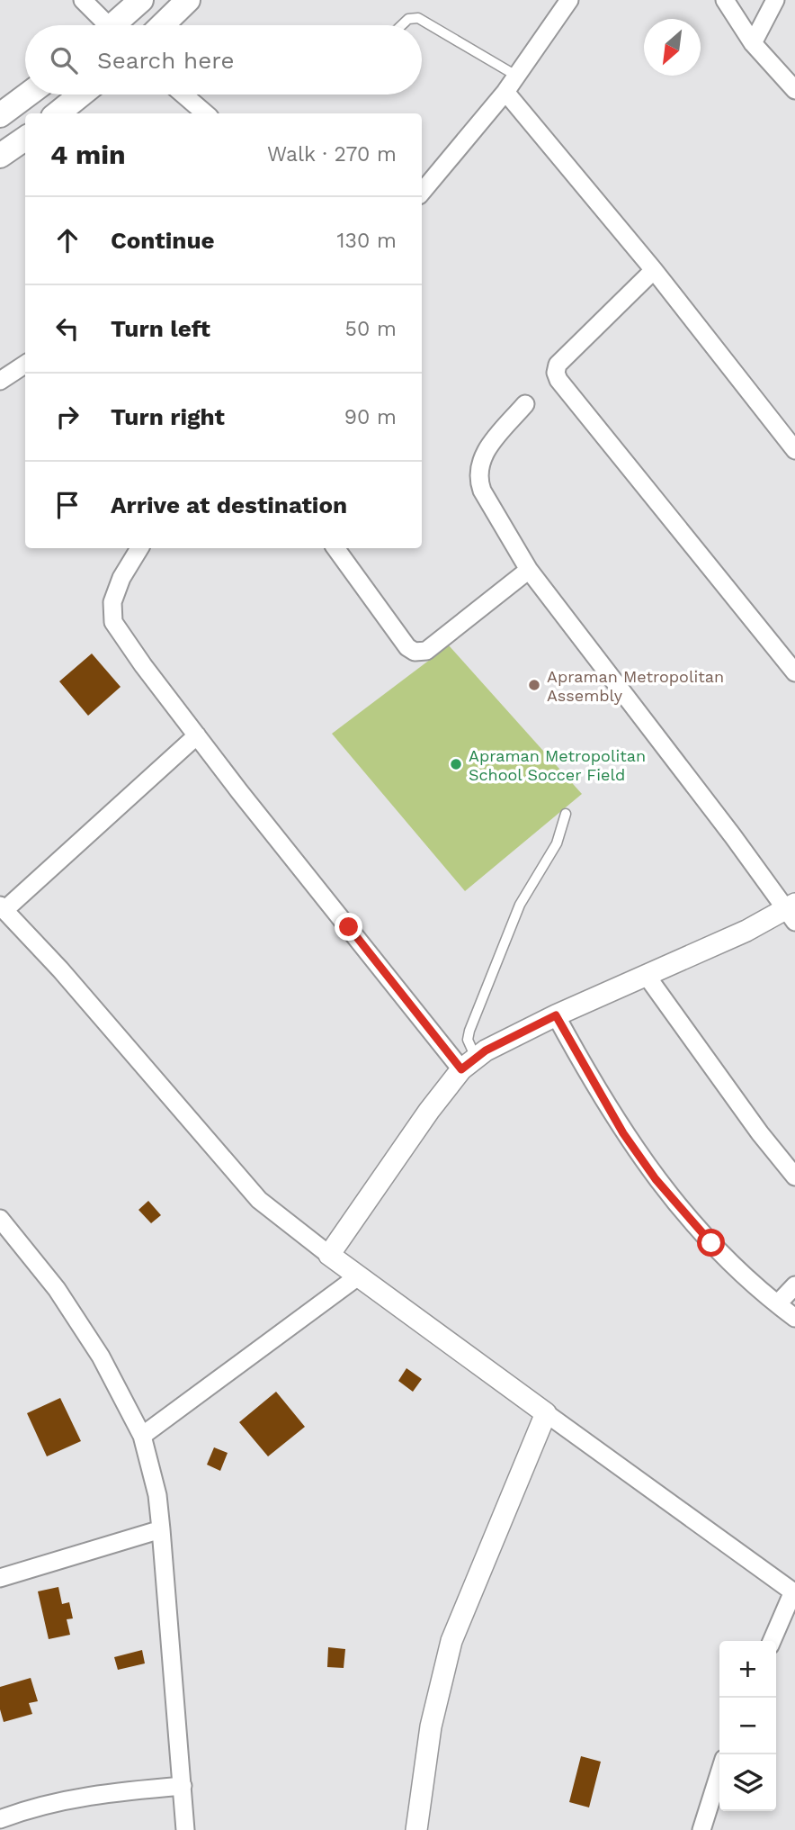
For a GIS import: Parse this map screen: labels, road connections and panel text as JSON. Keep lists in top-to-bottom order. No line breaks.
{"places":["Apraman Metropolitan Assembly","Apraman Metropolitan School Soccer Field"],"north":"bottom left","page":{"search":"Search here","heading":["4 min","Walk · 270 m"],"list":[["Continue","130 m"],["Turn left","50 m"],["Turn right","90 m"],"Arrive at destination"],"map_buttons":["+","−"]}}
